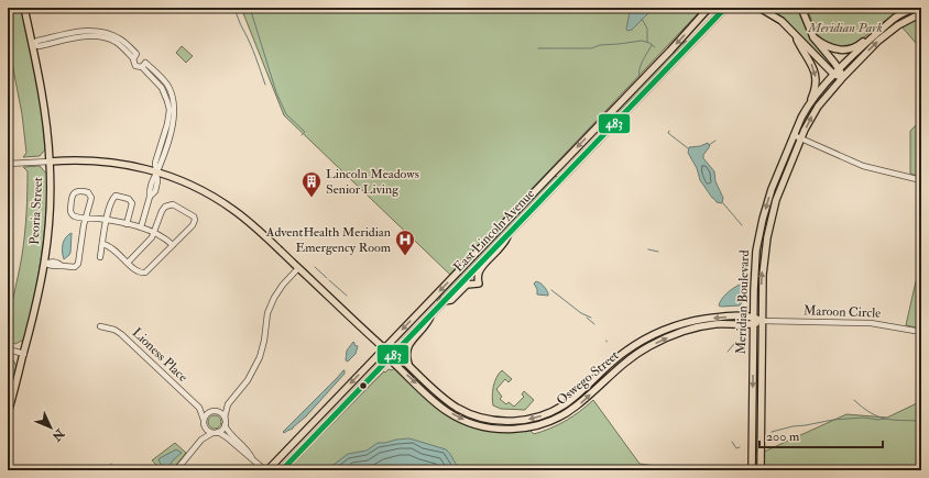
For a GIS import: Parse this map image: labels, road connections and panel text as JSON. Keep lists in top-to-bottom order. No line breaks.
{"streets":{"main road":["Peoria Street","East Lincoln Avenue","Meridian Boulevard","Oswego Street"],"street":["Maroon Circle","Lioness Place"]},"crossings":[["Peoria Street","Oswego Street"],["East Lincoln Avenue","Oswego Street"],["Meridian Boulevard","Maroon Circle"],["Meridian Boulevard","Oswego Street"],["Maroon Circle","Oswego Street"]],"parks":["Meridian Park"],"places":{"building":["Lincoln Meadows Senior Living"],"hospital":["AdventHealth Meridian Emergency Room"]},"lines":["transit line 483"],"scale_bar":"200 m","north":"bottom right"}
